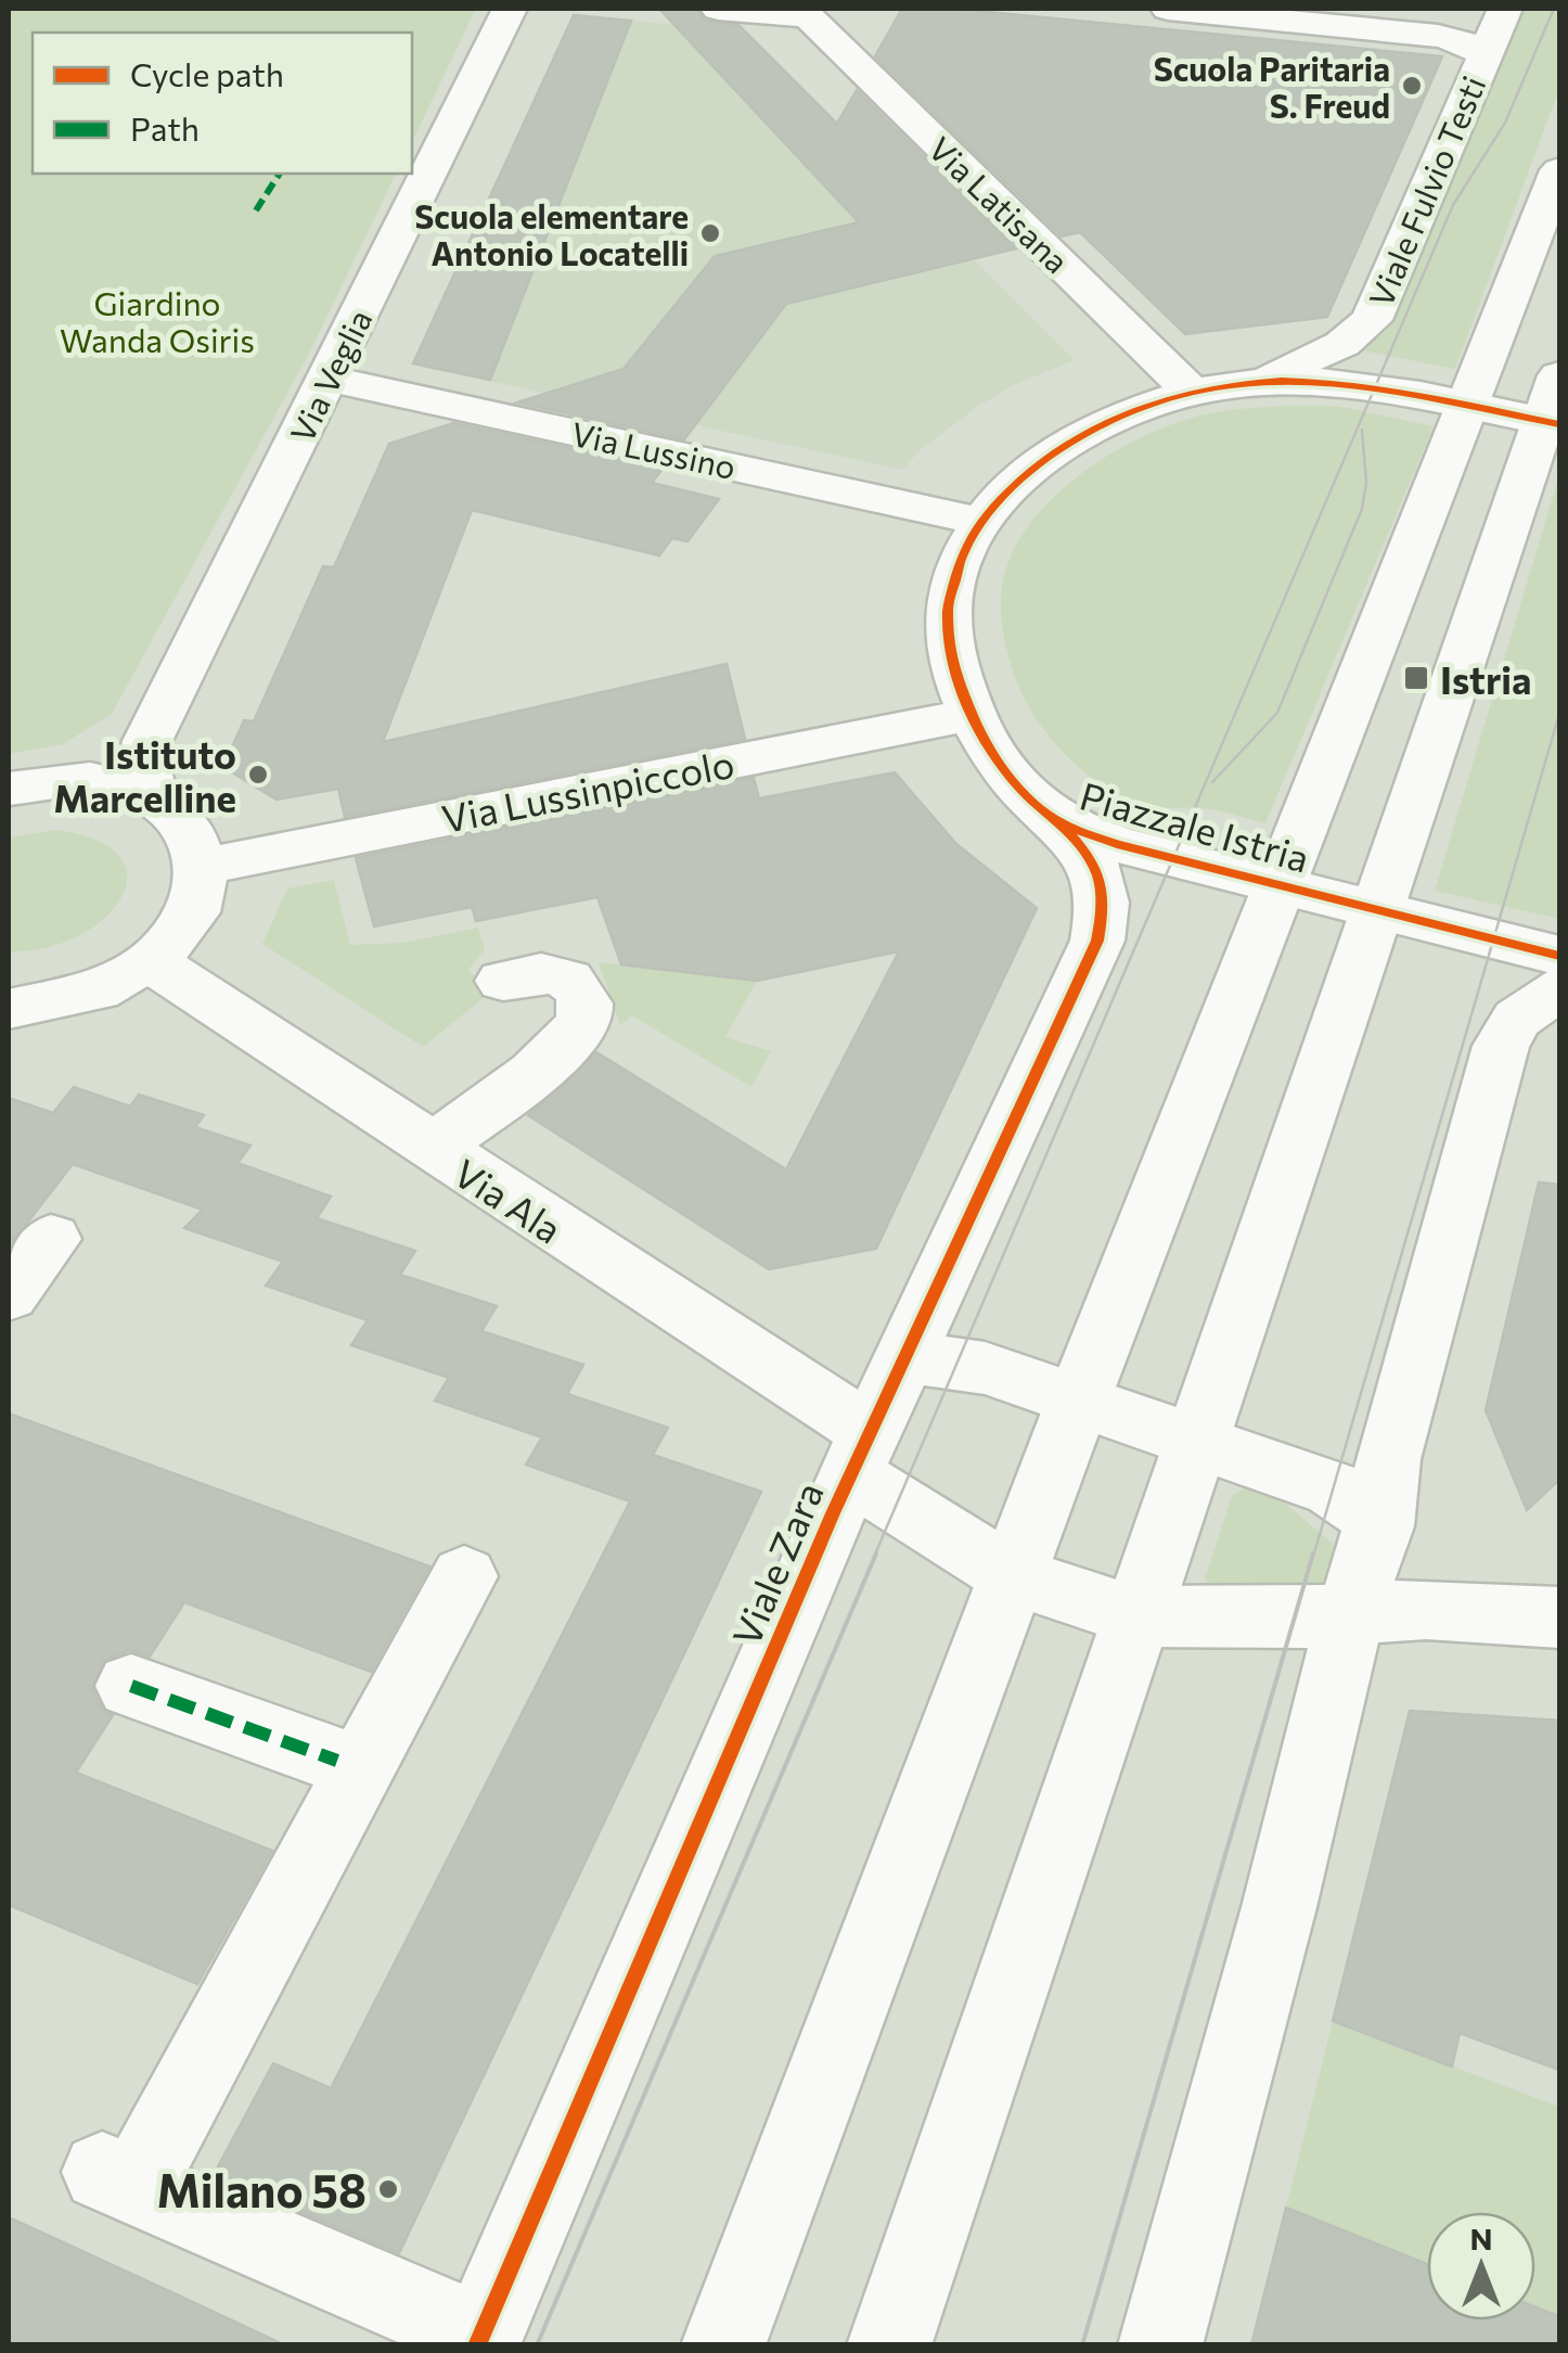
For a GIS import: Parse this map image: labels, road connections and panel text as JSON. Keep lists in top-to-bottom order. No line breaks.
{"streets":{"street":["Viale Fulvio Testi","Via Latisana","Via Veglia","Via Lussino","Via Lussinpiccolo","Piazzale Istria","Via Ala","Viale Zara"]},"crossings":[["Viale Fulvio Testi","Piazzale Istria"],["Via Latisana","Piazzale Istria"],["Via Veglia","Via Lussino"],["Via Lussino","Piazzale Istria"],["Via Lussinpiccolo","Piazzale Istria"],["Piazzale Istria","Viale Zara"],["Via Ala","Viale Zara"]],"parks":["Giardino Wanda Osiris"],"places":{"other":["Scuola Paritaria S. Freud","Scuola elementare Antonio Locatelli","Istituto Marcelline","Milano 58"],"transit":["Istria"]},"legend":["Cycle path","Path"],"north":"top"}
